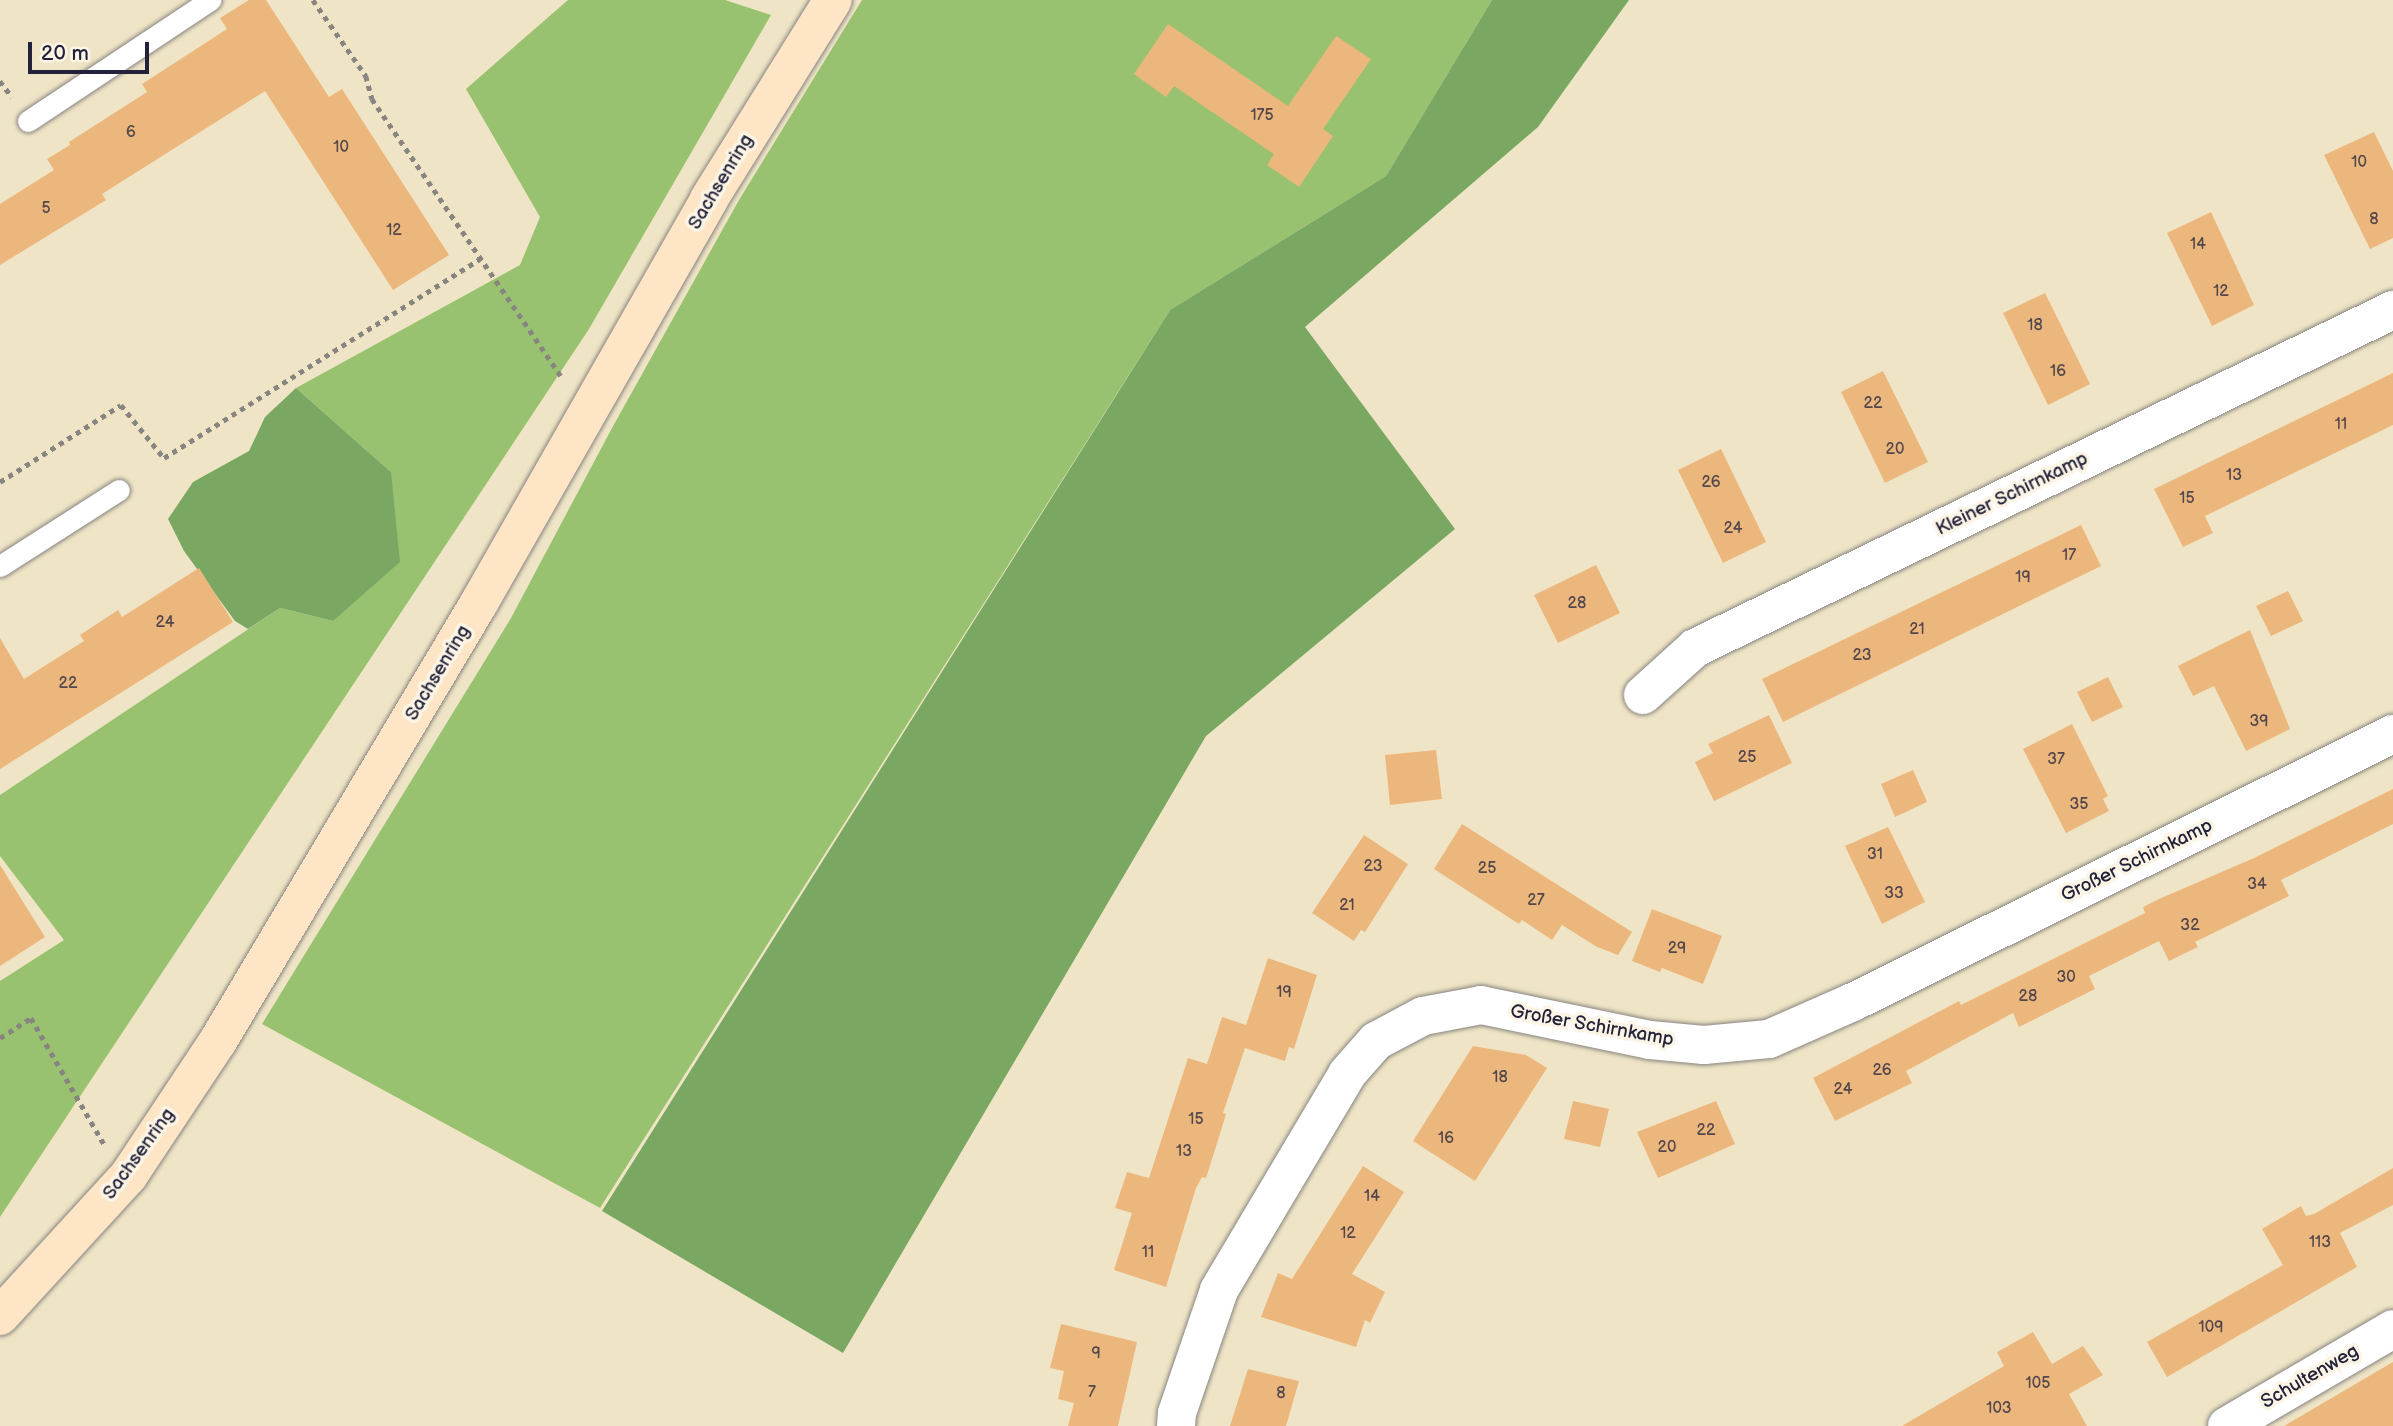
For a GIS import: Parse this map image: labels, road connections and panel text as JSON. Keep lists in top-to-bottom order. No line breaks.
{"streets":{"street":["Sachsenring","Kleiner Schirnkamp","Großer Schirnkamp","Schultenweg"]},"house_numbers":["175","6","10","10","5","8","12","14","12","18","16","22","11","20","13","26","15","24","17","19","28","24","21","23","22","39","25","37","35","31","23","25","34","33","27","21","32","29","30","19","28","26","18","24","15","22","16","20","13","14","12","113","11","109","9","105","7","8","103"],"scale_bar":"20 m"}
